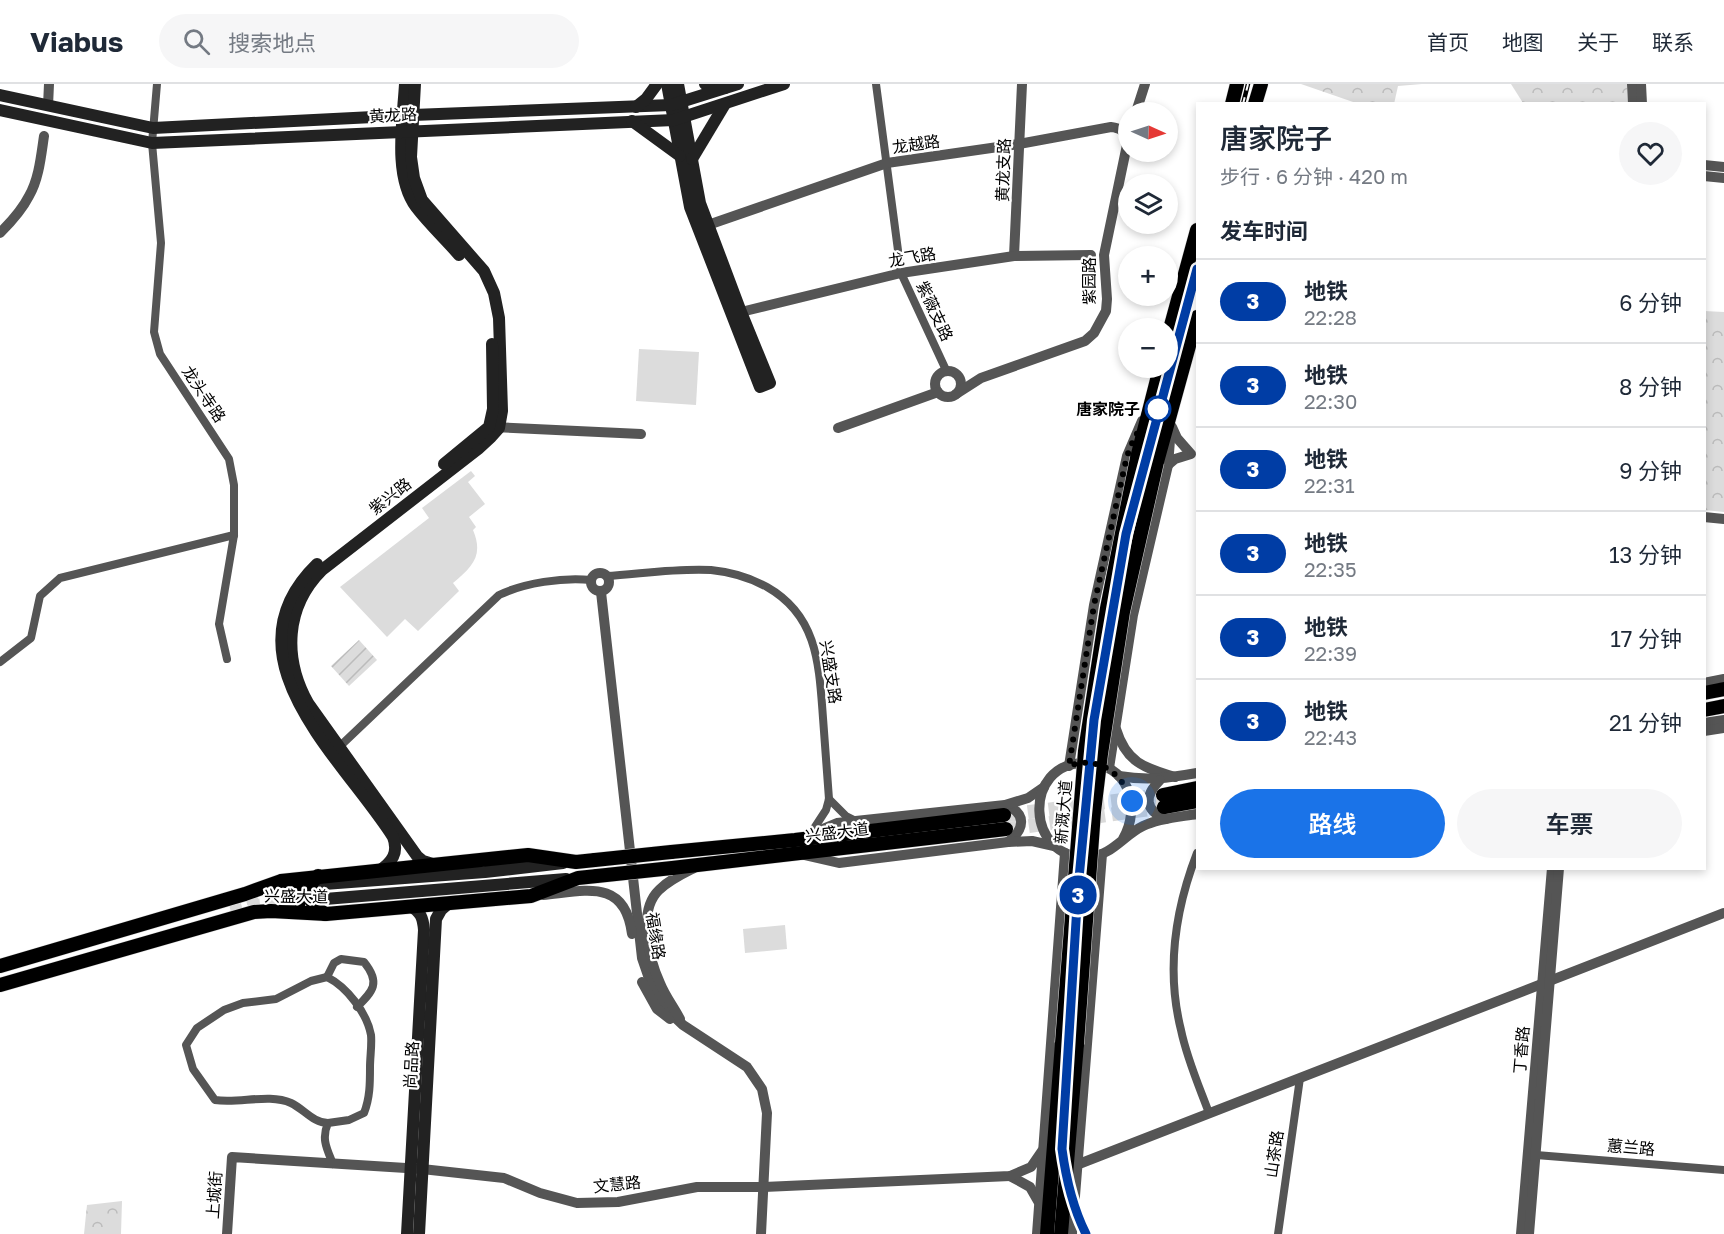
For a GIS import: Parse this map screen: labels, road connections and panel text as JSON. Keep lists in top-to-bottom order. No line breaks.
{"streets":{"main road":["黄龙路","紫兴路","新溉大道","兴盛大道","尚品路"],"street":["龙越路","黄龙支路","龙飞路","紫园路","紫薇支路","龙头寺路","兴盛支路","福缘路","丁香路","蕙兰路","山茶路","文慧路","上城街"]},"crossings":[["黄龙路","龙头寺路"],["龙越路","黄龙支路"],["龙越路","紫薇支路"],["黄龙支路","龙飞路"],["龙飞路","紫薇支路"],["紫兴路","兴盛大道"],["兴盛支路","福缘路"],["兴盛大道","尚品路"],["福缘路","文慧路"],["丁香路","蕙兰路"],["尚品路","文慧路"],["文慧路","上城街"]],"places":["唐家院子"],"lines":["metro line 3"],"north":"right","page":{"header":"Viabus","search":"搜索地点","nav":["首页","地图","关于","联系"],"on_map":"3","map_buttons":["+","−"],"heading":[["唐家院子","步行 · 6 分钟 · 420 m"],"发车时间"],"list":[{"mark":"3","name":"地铁","note":"22:28","value":"6 分钟"},{"mark":"3","name":"地铁","note":"22:30","value":"8 分钟"},{"mark":"3","name":"地铁","note":"22:31","value":"9 分钟"},{"mark":"3","name":"地铁","note":"22:35","value":"13 分钟"},{"mark":"3","name":"地铁","note":"22:39","value":"17 分钟"},{"mark":"3","name":"地铁","note":"22:43","value":"21 分钟"}],"buttons":["路线","车票"]}}
